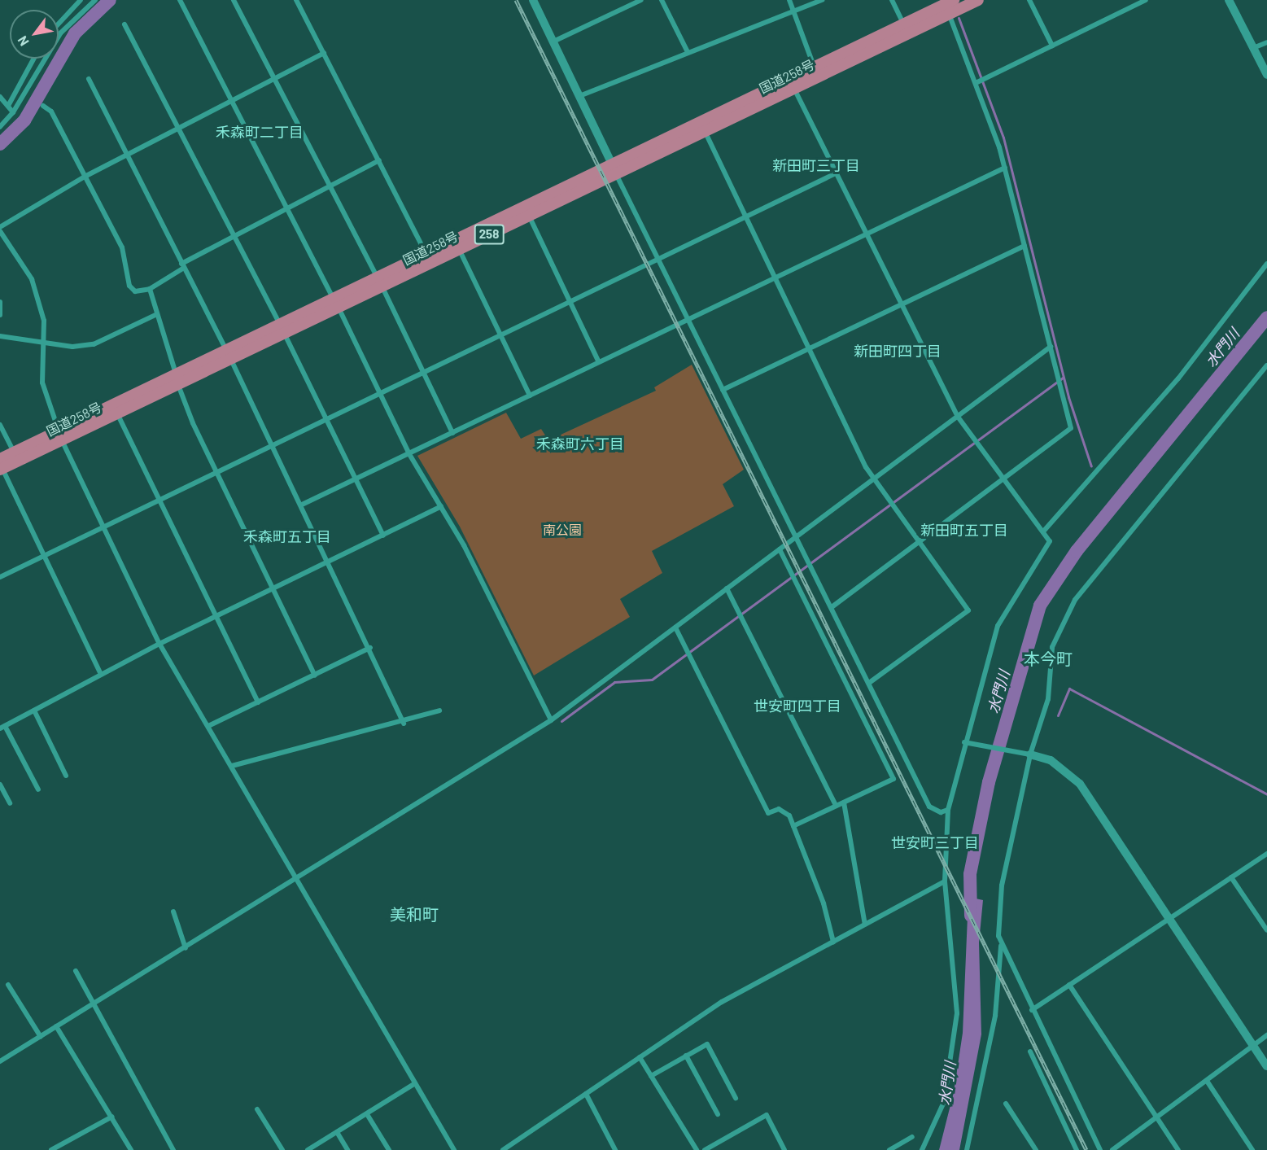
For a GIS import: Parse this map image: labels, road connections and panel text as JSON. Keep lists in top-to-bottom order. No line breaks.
{"streets":{"highway":["国道258号","258"]},"districts":["禾森町二丁目","新田町三丁目","新田町四丁目","禾森町六丁目","新田町五丁目","禾森町五丁目","本今町","世安町四丁目","世安町三丁目","美和町"],"water":["水門川"],"parks":["南公園"],"north":"bottom left"}
